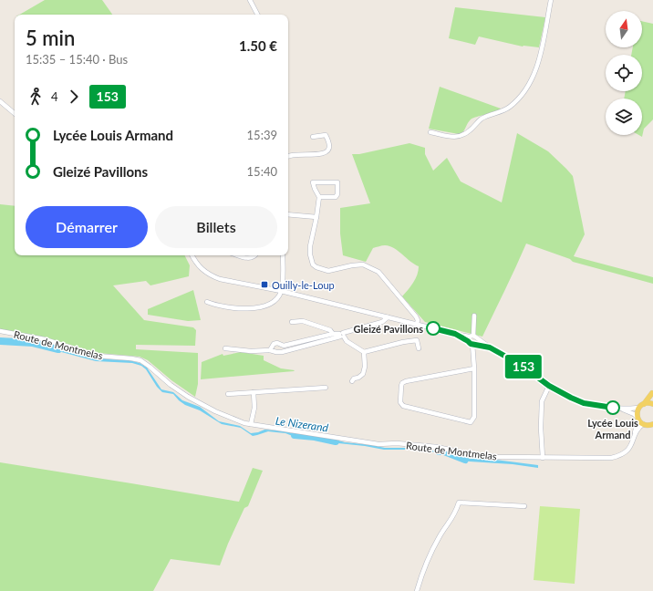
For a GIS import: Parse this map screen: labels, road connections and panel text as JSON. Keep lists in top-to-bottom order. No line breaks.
{"streets":{"street":["Route de Montmelas"]},"water":["Le Nizerand"],"places":{"transit":["Ouilly-le-Loup"],"other":["Gleizé Pavillons","Lycée Louis Armand"]},"lines":["bus line 153"],"north":"top","page":{"on_map":"153","heading":["5 min","15:35 – 15:40 · Bus","1.50 €"],"legs":["4","153"],"list":[{"name":"Lycée Louis Armand","value":"15:39"},{"name":"Gleizé Pavillons","value":"15:40"}],"buttons":["Démarrer","Billets"]}}
